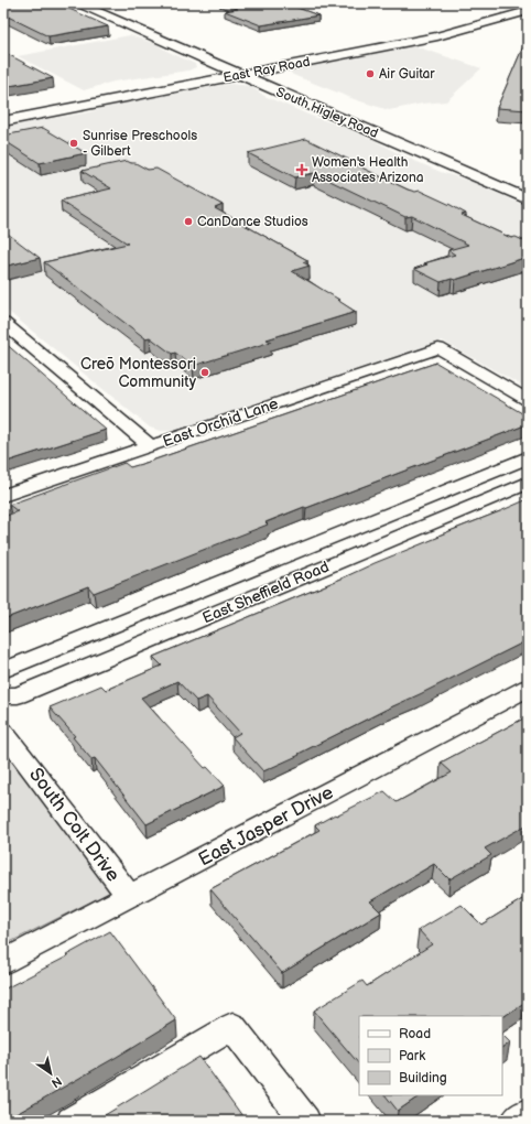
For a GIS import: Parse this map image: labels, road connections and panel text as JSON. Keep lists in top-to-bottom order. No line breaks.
{"streets":{"main road":["East Ray Road","South Higley Road"],"street":["East Orchid Lane","East Sheffield Road","South Colt Drive","East Jasper Drive"]},"crossings":[["East Ray Road","South Higley Road"],["South Colt Drive","East Jasper Drive"]],"places":{"other":["Air Guitar","Sunrise Preschools - Gilbert","CanDance Studios","Creō Montessori Community"],"health":["Women's Health Associates Arizona"]},"legend":["Road","Park","Building"],"north":"bottom right"}
